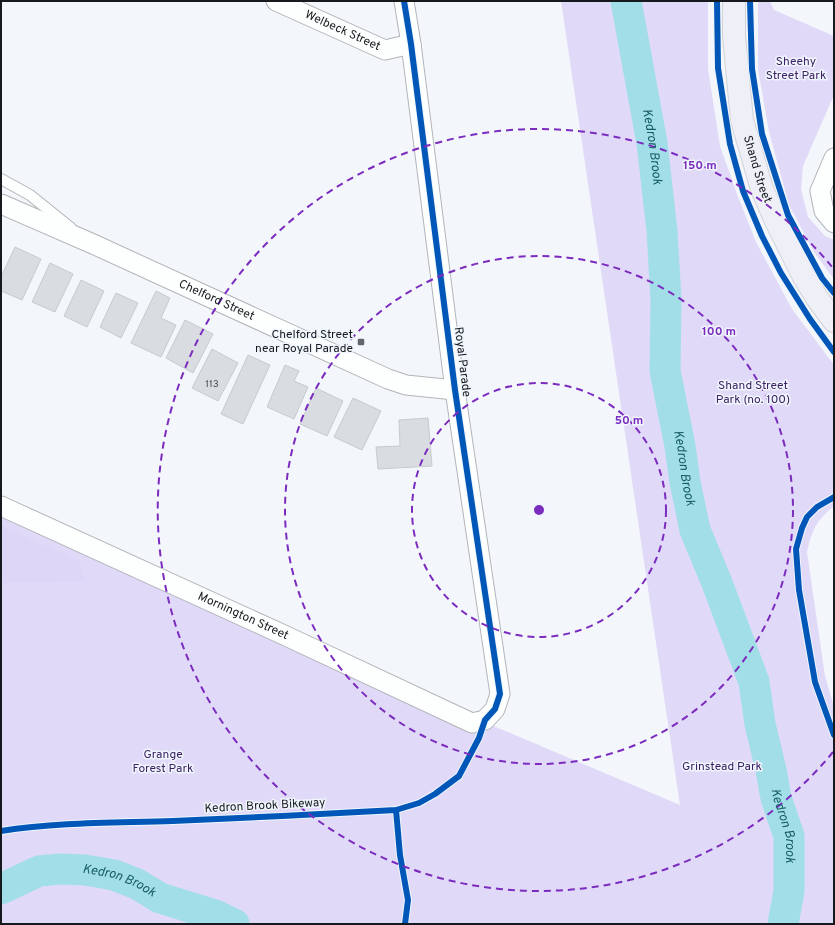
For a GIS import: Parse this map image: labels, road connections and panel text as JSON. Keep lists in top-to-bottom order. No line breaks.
{"streets":{"main road":["Shand Street"],"street":["Welbeck Street","Chelford Street","Royal Parade","Mornington Street"],"cycle path":["Kedron Brook Bikeway"]},"crossings":[["Welbeck Street","Royal Parade"],["Chelford Street","Royal Parade"],["Royal Parade","Mornington Street"]],"water":["Kedron Brook"],"parks":["Sheehy Street Park","Shand Street Park (no. 100)","Grange Forest Park","Grinstead Park"],"places":{"transit":["Chelford Street near Royal Parade"]},"house_numbers":["113"],"rings":["150 m","100 m","50 m"]}
